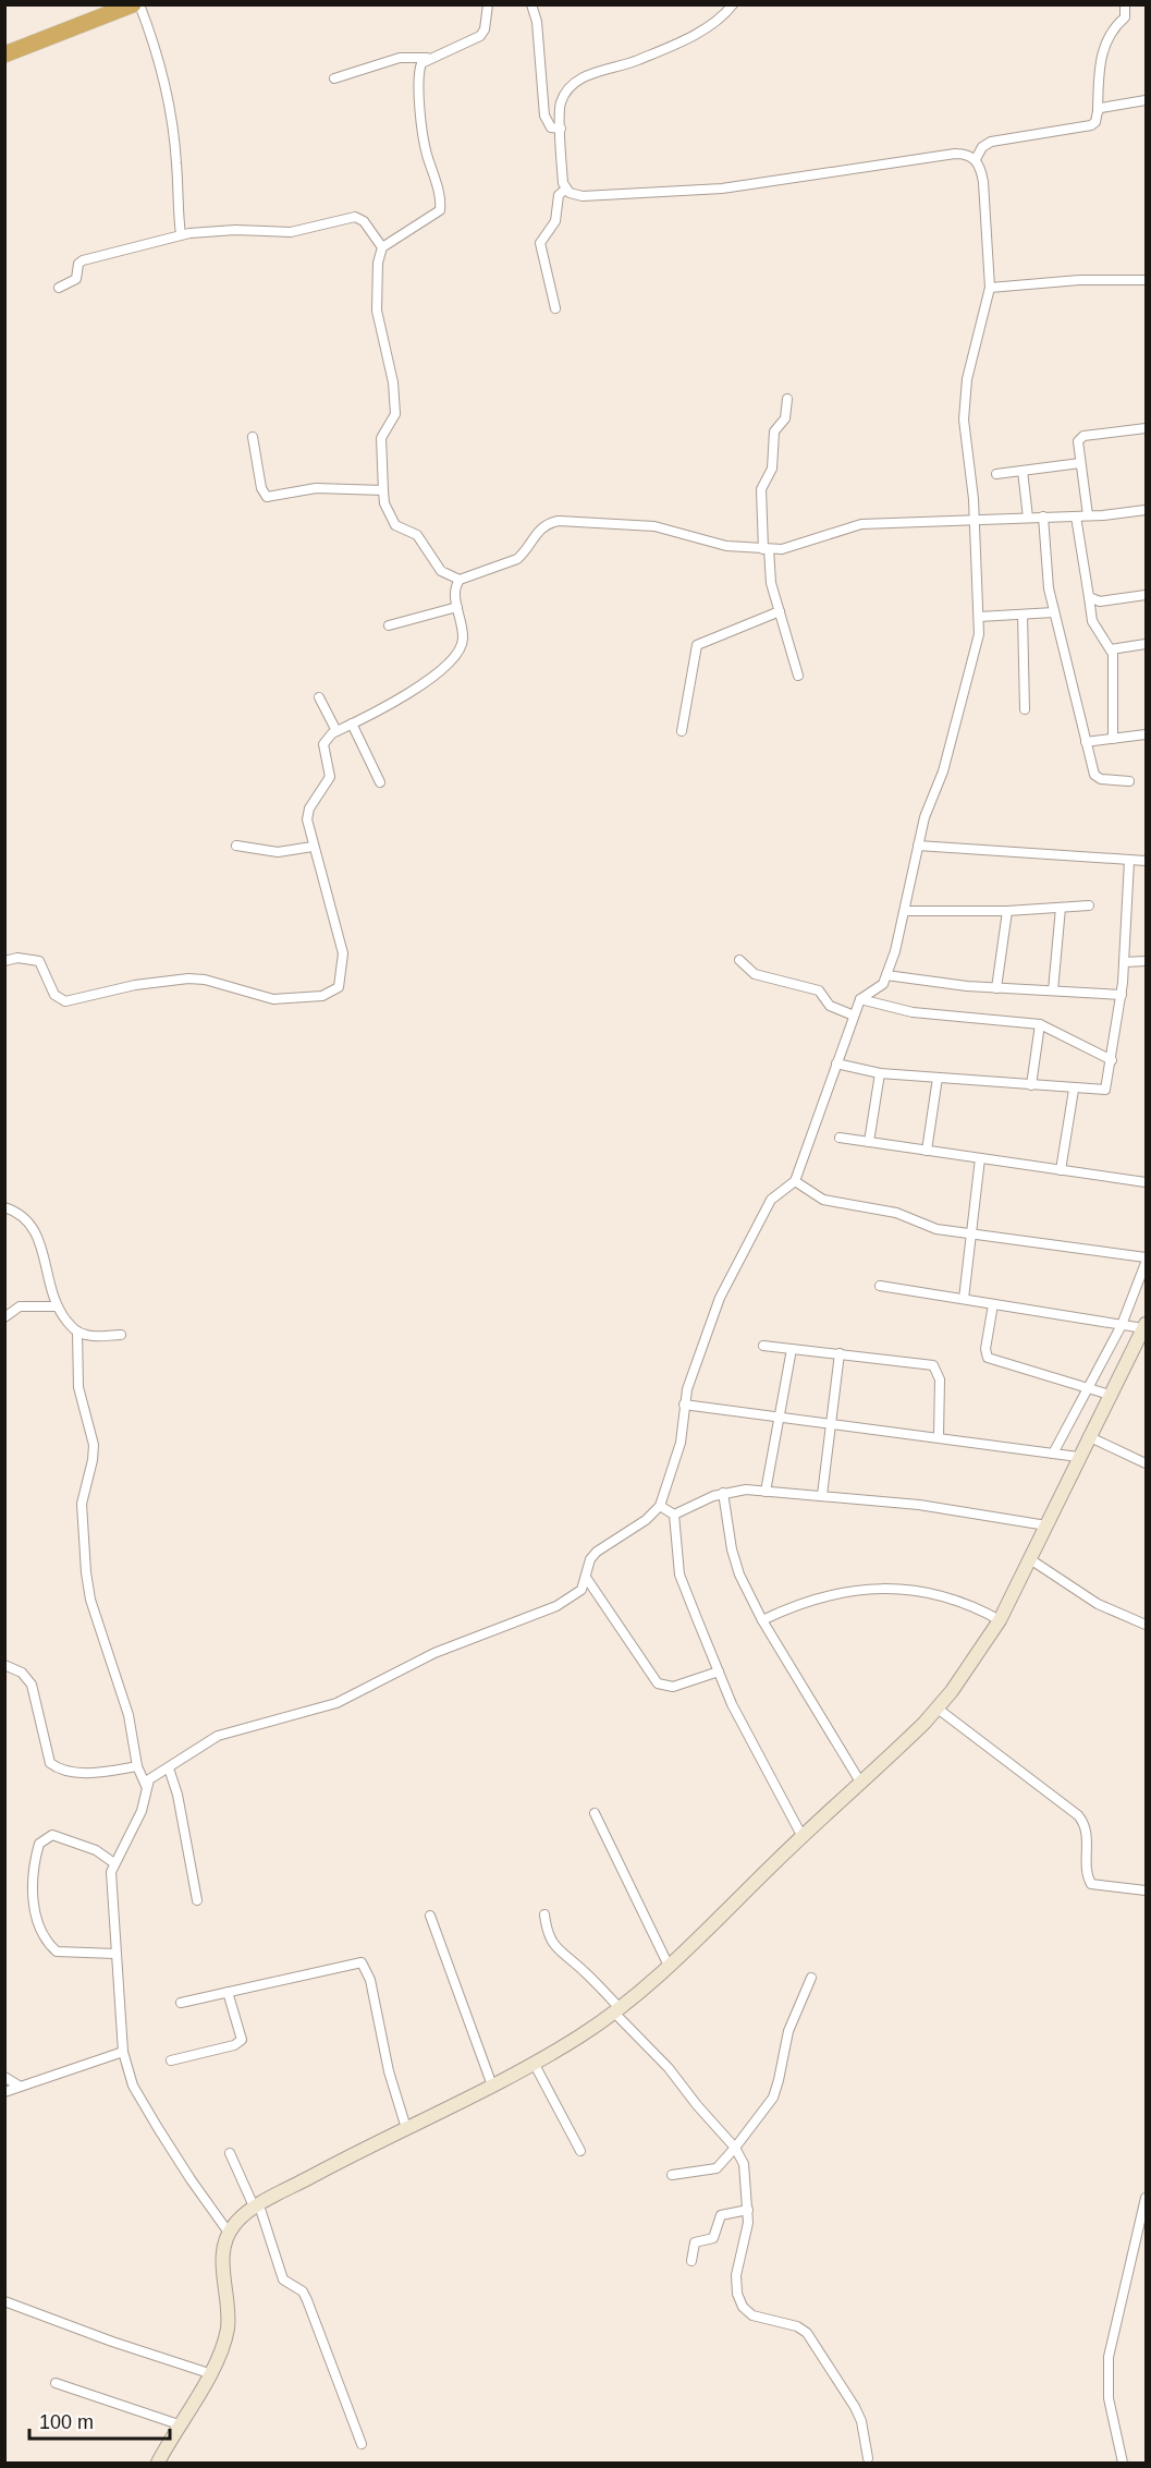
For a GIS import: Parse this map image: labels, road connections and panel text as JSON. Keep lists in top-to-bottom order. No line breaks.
{"scale_bar":"100 m"}
